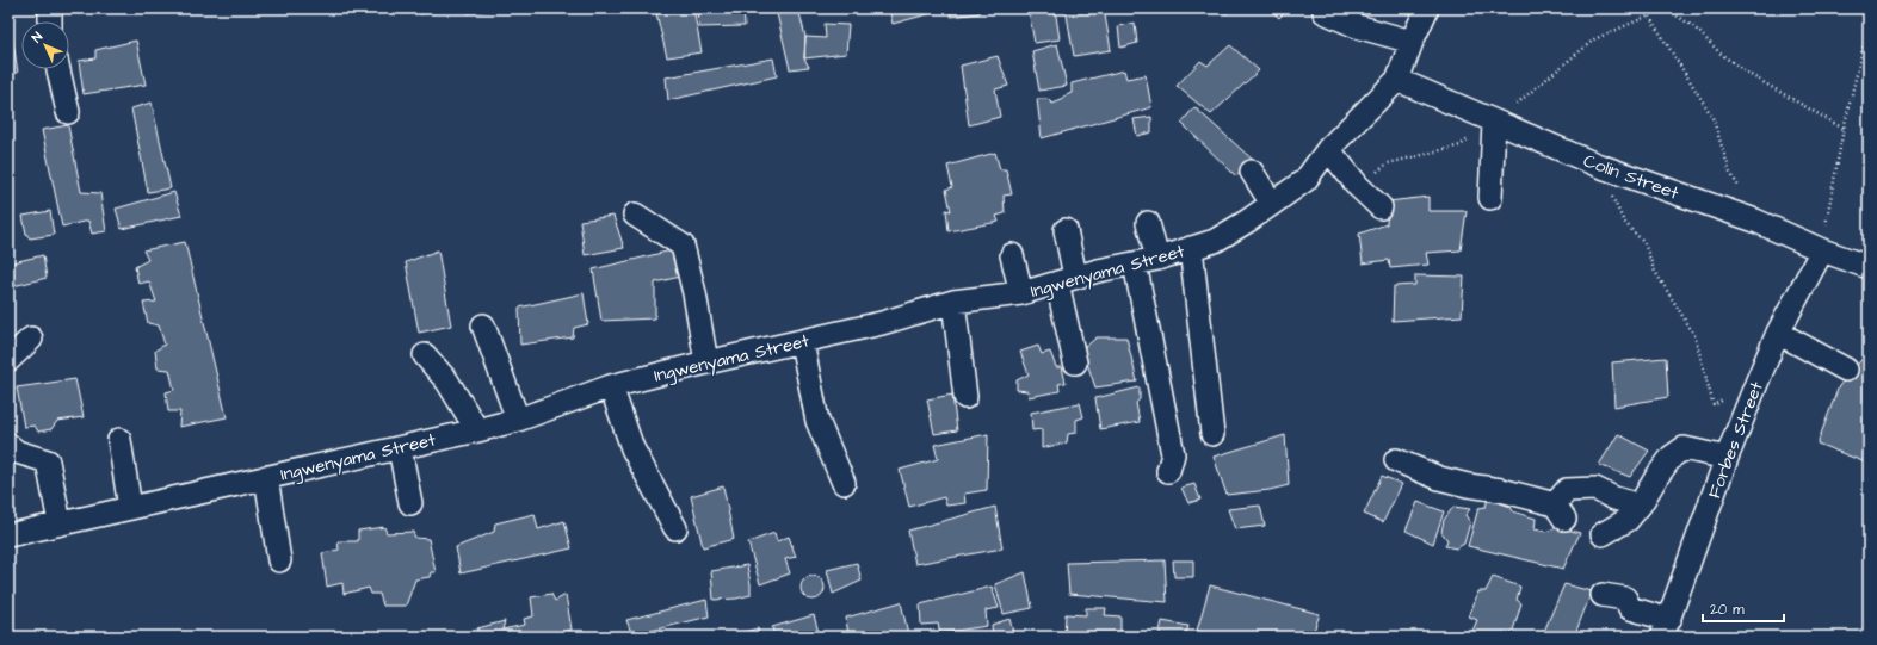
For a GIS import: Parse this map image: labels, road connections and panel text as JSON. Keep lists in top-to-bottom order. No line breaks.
{"streets":{"street":["Colin Street","Ingwenyama Street","Forbes Street"]},"crossings":[["Colin Street","Ingwenyama Street"],["Colin Street","Forbes Street"]],"scale_bar":"20 m","north":"top left"}
